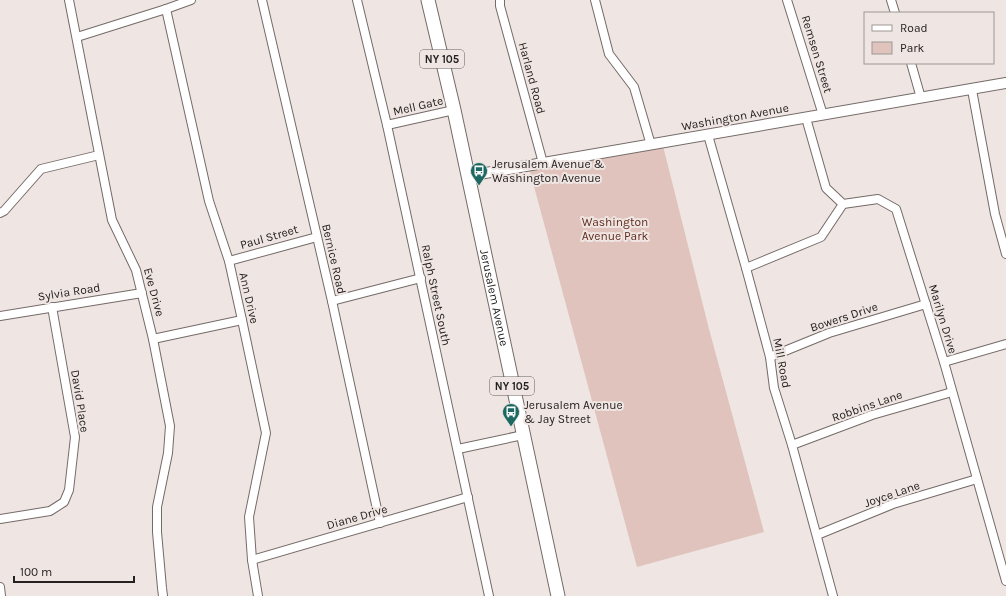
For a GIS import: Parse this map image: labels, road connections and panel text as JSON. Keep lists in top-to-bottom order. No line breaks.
{"streets":{"main road":["NY 105","Jerusalem Avenue"],"street":["Remsen Street","Harland Road","Mell Gate","Washington Avenue","Paul Street","Bernice Road","Sylvia Road","Eve Drive","Ralph Street South","Ann Drive","Bowers Drive","Marilyn Drive","Mill Road","David Place","Robbins Lane","Joyce Lane","Diane Drive"]},"crossings":[["Remsen Street","Washington Avenue"],["Harland Road","Washington Avenue"],["Mell Gate","Ralph Street South"],["Mell Gate","Jerusalem Avenue"],["Washington Avenue","Jerusalem Avenue"],["Washington Avenue","Mill Road"],["Paul Street","Bernice Road"],["Paul Street","Ann Drive"],["Bernice Road","Diane Drive"],["Sylvia Road","Eve Drive"],["Sylvia Road","David Place"],["Ralph Street South","Diane Drive"],["Ann Drive","Diane Drive"],["Bowers Drive","Marilyn Drive"],["Bowers Drive","Mill Road"],["Marilyn Drive","Robbins Lane"],["Marilyn Drive","Joyce Lane"],["Mill Road","Robbins Lane"],["Mill Road","Joyce Lane"]],"parks":["Washington Avenue Park"],"places":{"bus stop":["Jerusalem Avenue & Washington Avenue","Jerusalem Avenue & Jay Street"]},"legend":["Road","Park"],"scale_bar":"100 m"}
